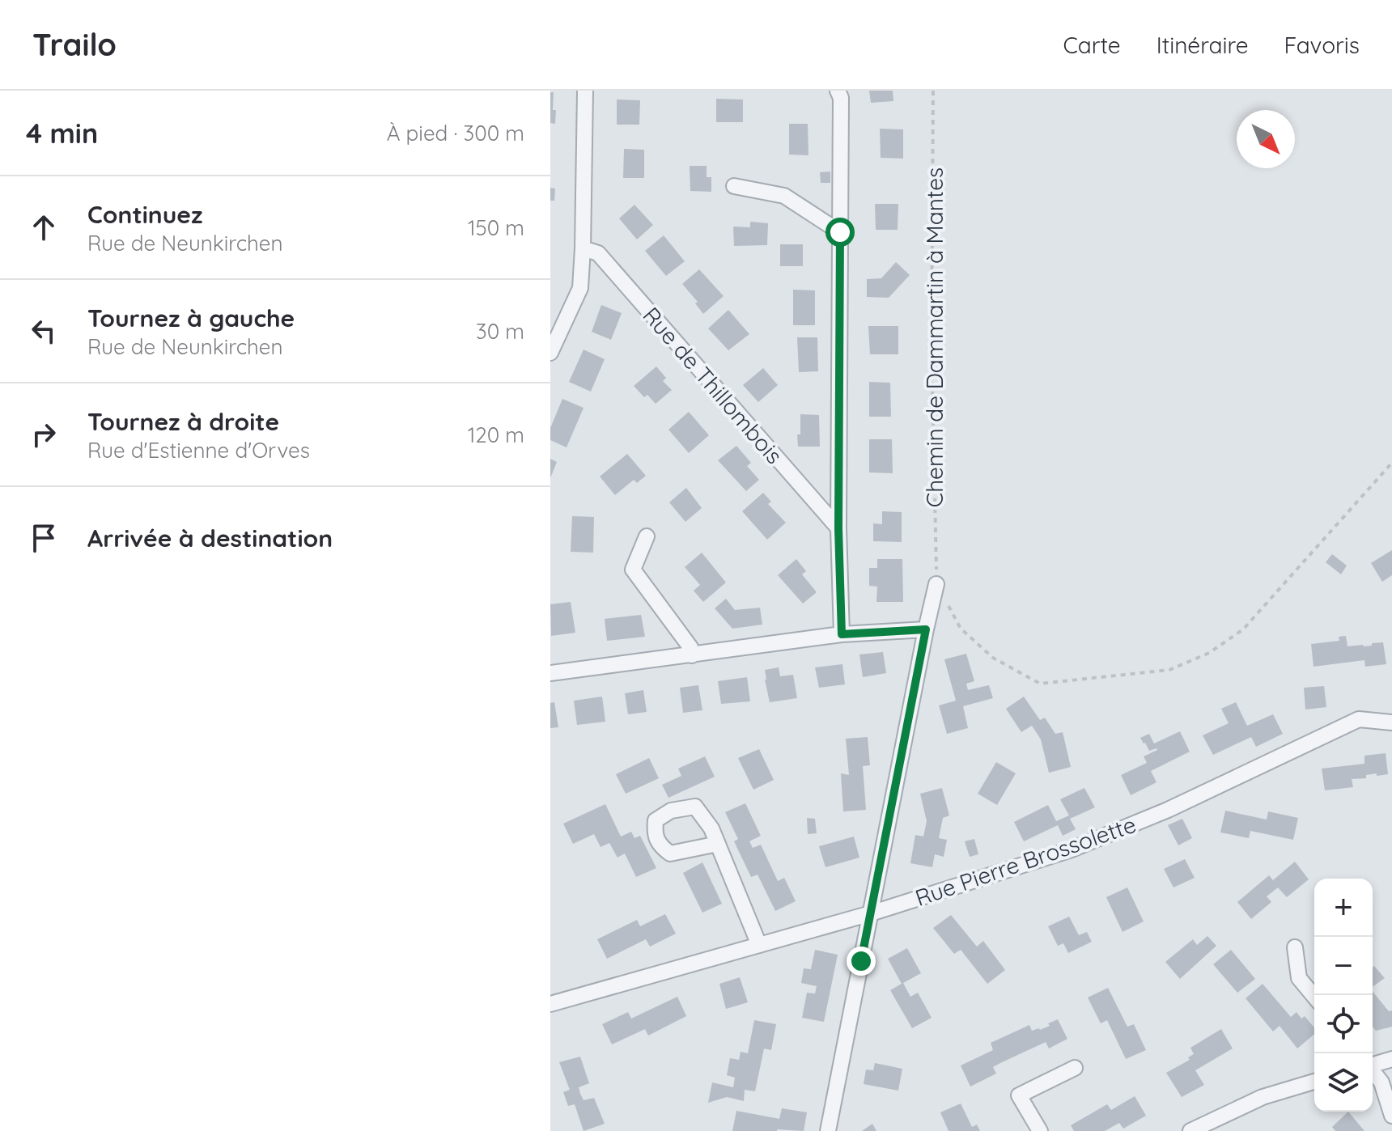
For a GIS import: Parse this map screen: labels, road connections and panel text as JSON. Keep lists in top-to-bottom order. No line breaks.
{"streets":{"street":["Rue de Thillombois","Rue Pierre Brossolette"],"path":["Chemin de Dammartin à Mantes"]},"north":"bottom right","page":{"header":"Trailo","nav":["Carte","Itinéraire","Favoris"],"heading":["4 min","À pied · 300 m"],"list":[["Continuez","Rue de Neunkirchen","150 m"],["Tournez à gauche","Rue de Neunkirchen","30 m"],["Tournez à droite","Rue d'Estienne d'Orves","120 m"],"Arrivée à destination"],"map_buttons":["+","−"]}}
